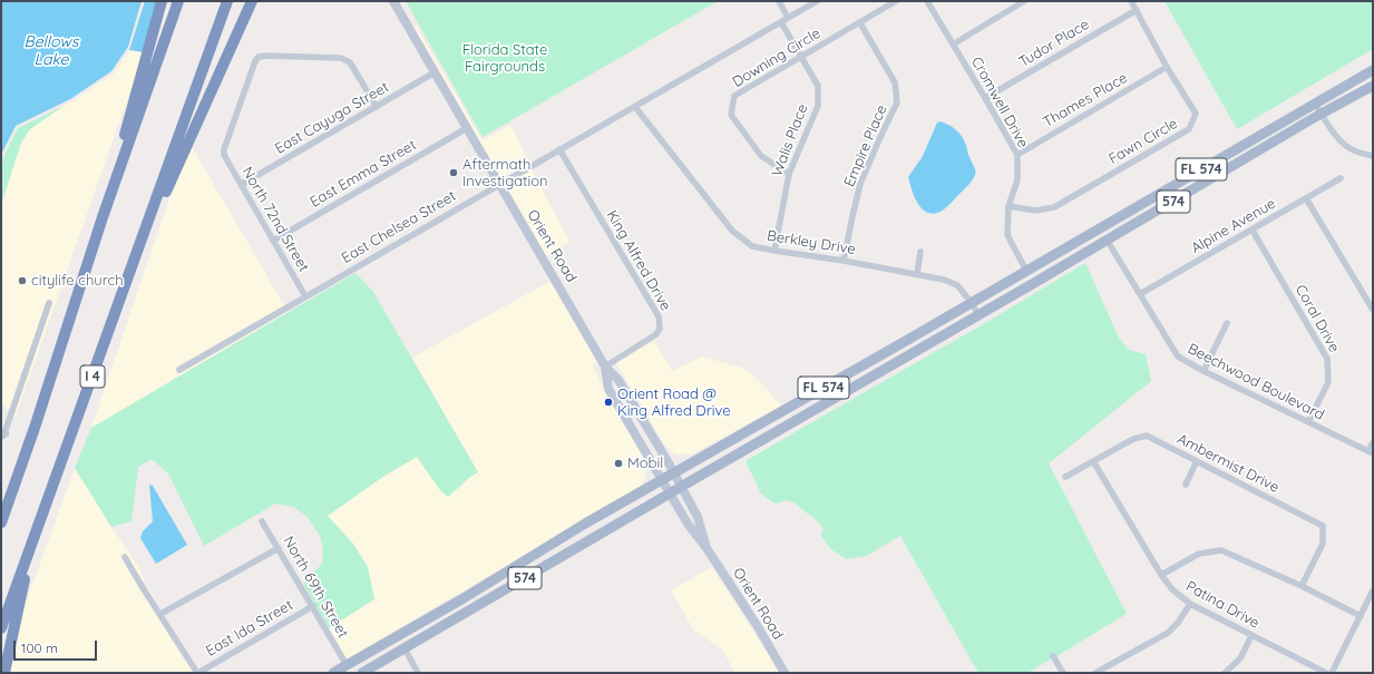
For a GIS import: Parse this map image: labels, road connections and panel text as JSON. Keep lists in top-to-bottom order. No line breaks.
{"streets":{"highway":["I 4"],"main road":["FL 574","574"],"street":["Tudor Place","Downing Circle","Thames Place","Cromwell Drive","East Cayuga Street","Walis Place","Fawn Circle","Empire Place","East Emma Street","North 72nd Street","Alpine Avenue","East Chelsea Street","Berkley Drive","Orient Road","King Alfred Drive","Coral Drive","Beechwood Boulevard","Ambermist Drive","North 69th Street","Patina Drive","East Ida Street"]},"crossings":[["Tudor Place","Cromwell Drive"],["Tudor Place","Fawn Circle"],["Downing Circle","Walis Place"],["Downing Circle","Empire Place"],["Thames Place","Cromwell Drive"],["Thames Place","Fawn Circle"],["Cromwell Drive","Fawn Circle"],["Cromwell Drive","FL 574"],["East Cayuga Street","North 72nd Street"],["East Cayuga Street","Orient Road"],["Walis Place","East Chelsea Street"],["Walis Place","Berkley Drive"],["Empire Place","Berkley Drive"],["FL 574","Berkley Drive"],["FL 574","Orient Road"],["FL 574","North 69th Street"],["East Emma Street","North 72nd Street"],["East Emma Street","Orient Road"],["574","Berkley Drive"],["574","Orient Road"],["574","Beechwood Boulevard"],["North 72nd Street","East Chelsea Street"],["Alpine Avenue","Coral Drive"],["Alpine Avenue","Beechwood Boulevard"],["East Chelsea Street","Berkley Drive"],["East Chelsea Street","Orient Road"],["East Chelsea Street","King Alfred Drive"],["Orient Road","King Alfred Drive"],["Coral Drive","Beechwood Boulevard"],["Ambermist Drive","Patina Drive"],["North 69th Street","East Ida Street"]],"water":["Bellows Lake"],"parks":["Florida State Fairgrounds"],"places":["Aftermath Investigation","citylife church","Orient Road @ King Alfred Drive","Mobil"],"scale_bar":"100 m"}
